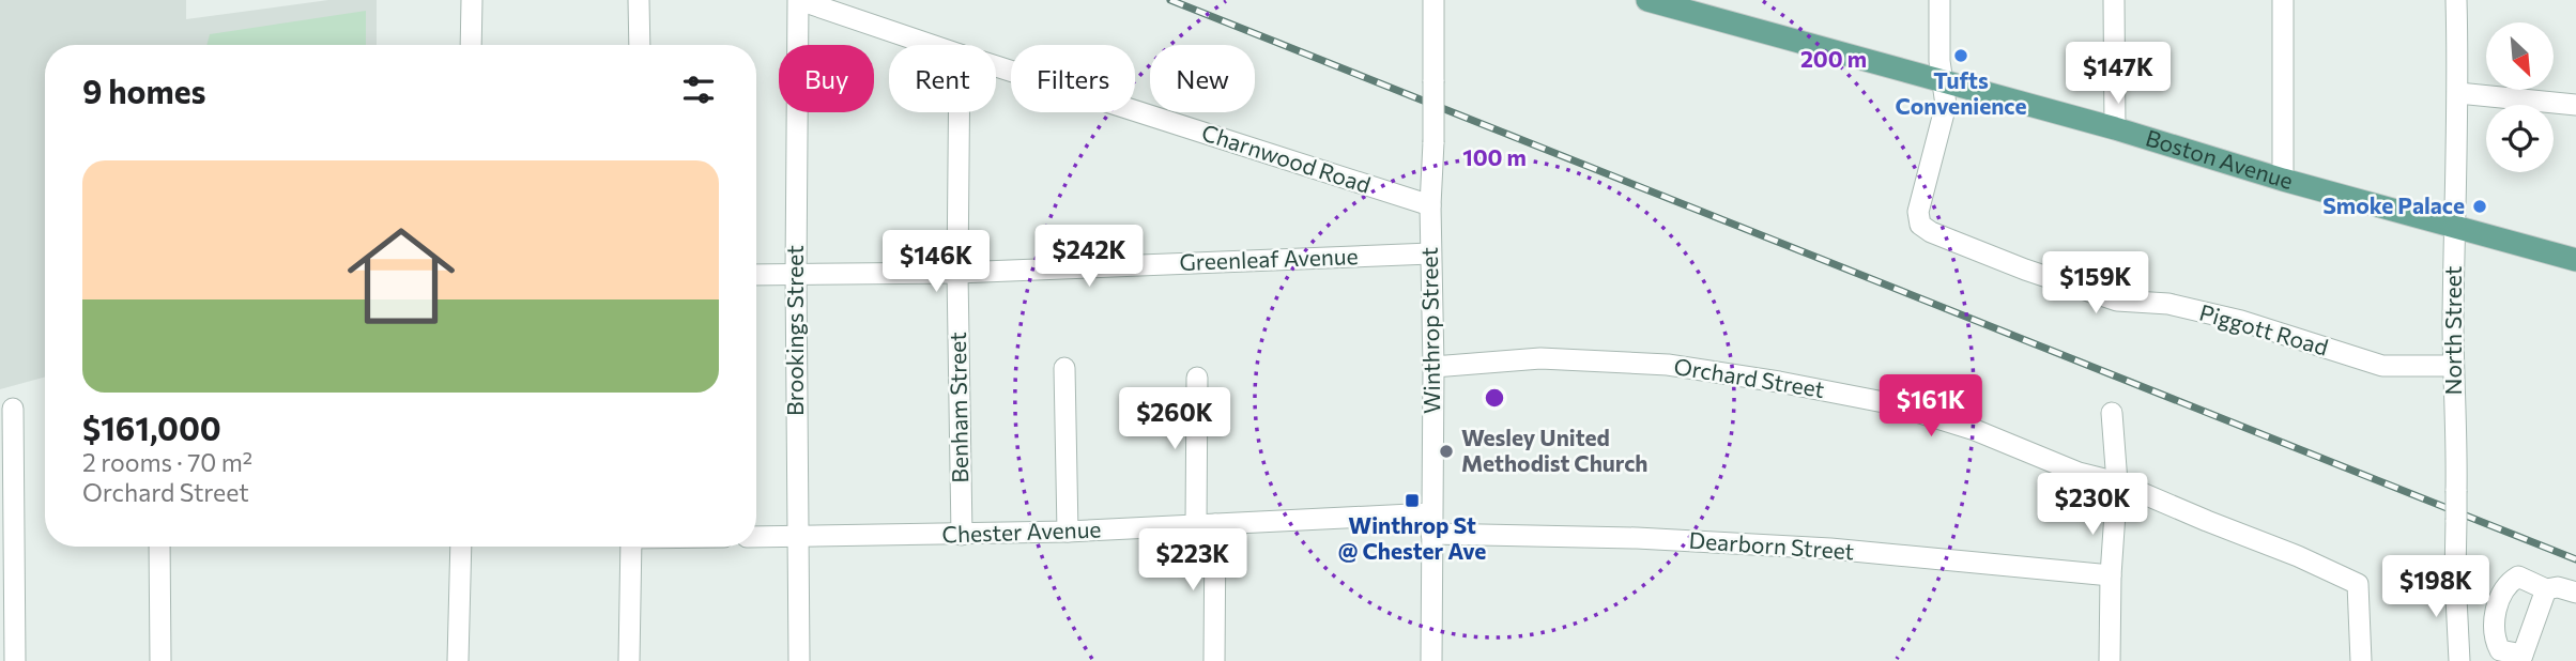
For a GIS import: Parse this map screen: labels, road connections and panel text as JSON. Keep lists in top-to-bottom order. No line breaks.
{"streets":{"main road":["Boston Avenue"],"street":["Charnwood Road","Greenleaf Avenue","Brookings Street","Winthrop Street","Piggott Road","North Street","Orchard Street","Benham Street","Chester Avenue","Dearborn Street"]},"crossings":[["Charnwood Road","Brookings Street"],["Charnwood Road","Winthrop Street"],["Boston Avenue","Piggott Road"],["Boston Avenue","North Street"],["Greenleaf Avenue","Brookings Street"],["Greenleaf Avenue","Winthrop Street"],["Greenleaf Avenue","Benham Street"],["Brookings Street","Chester Avenue"],["Winthrop Street","Orchard Street"],["Winthrop Street","Chester Avenue"],["Winthrop Street","Dearborn Street"],["Piggott Road","North Street"],["Benham Street","Chester Avenue"],["Chester Avenue","Dearborn Street"]],"places":{"other":["Tufts Convenience","Smoke Palace","Wesley United Methodist Church"],"transit":["Winthrop St @ Chester Ave"]},"north":"bottom right","page":{"price":["$147K","$242K","$146K","$159K","$161K","$260K","$230K","$223K","$198K"],"chip":["Buy","Rent","Filters","New"],"heading":"9 homes","list":[{"name":"$161,000","note":"2 rooms · 70 m² · Orchard Street"}]},"rings":["200 m","100 m"]}
